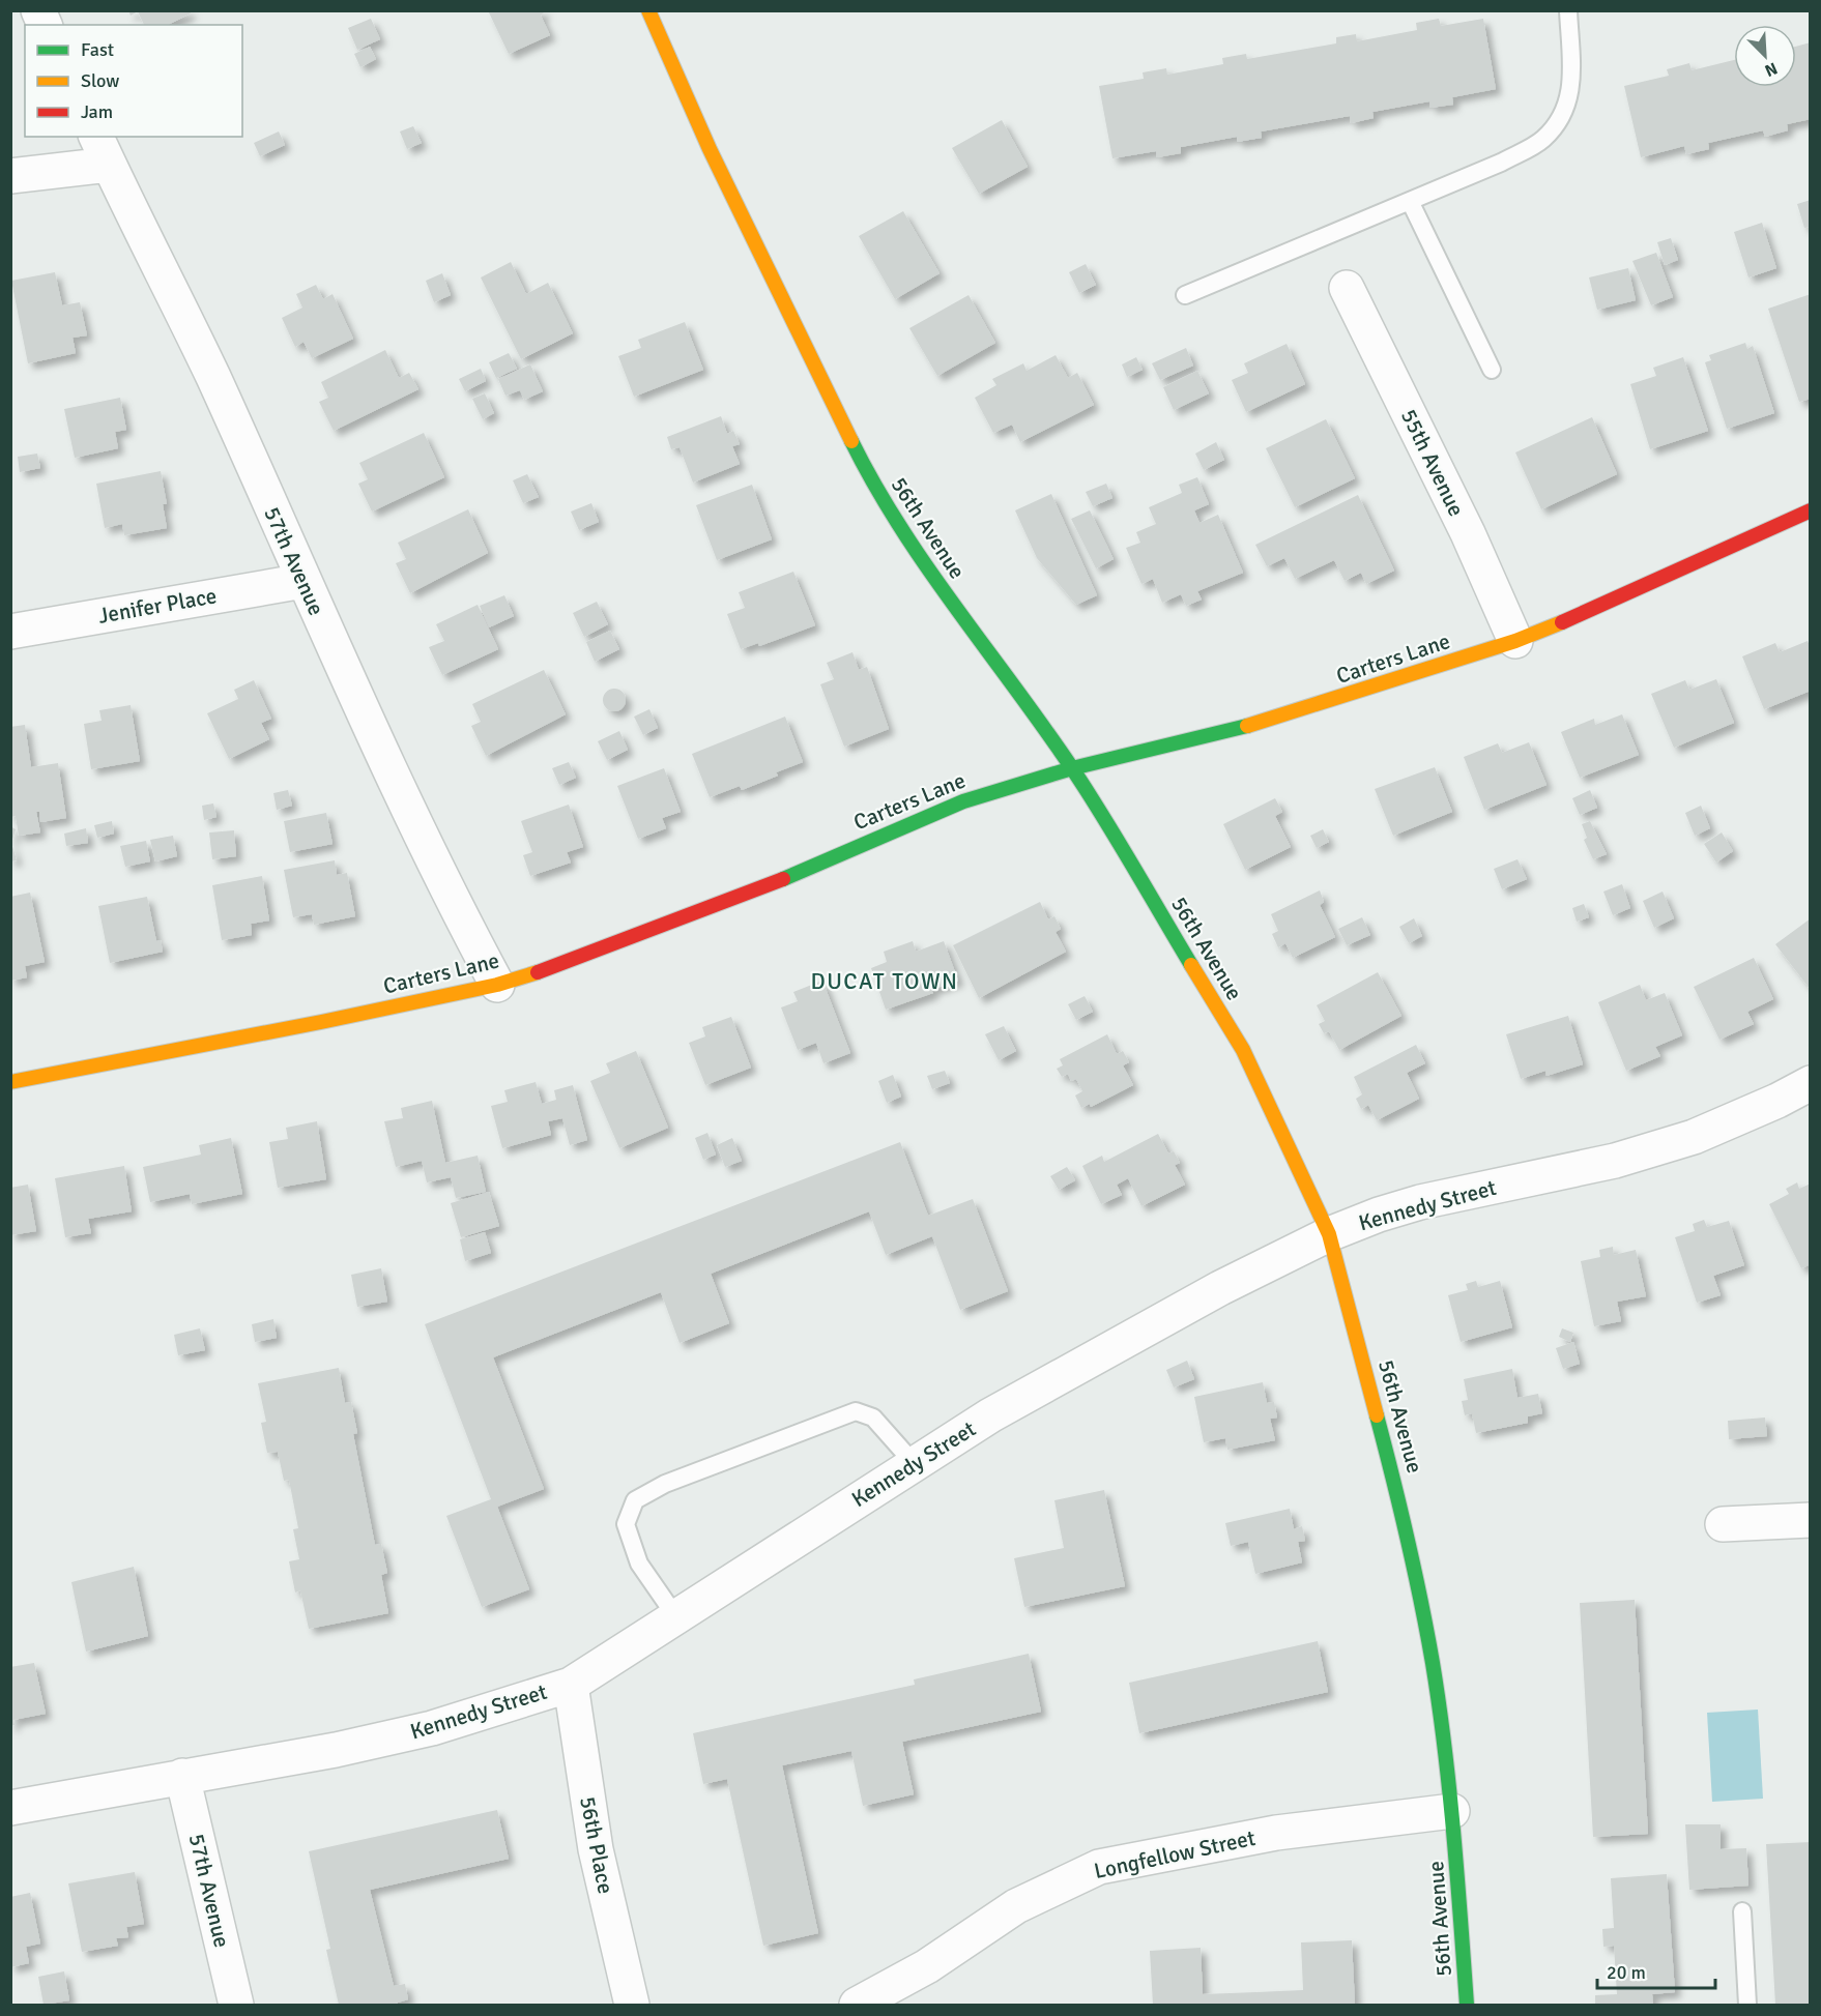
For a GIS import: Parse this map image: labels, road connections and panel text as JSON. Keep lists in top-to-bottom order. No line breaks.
{"streets":{"street":["55th Avenue","56th Avenue","57th Avenue","Jenifer Place","Carters Lane","Kennedy Street","56th Place","Longfellow Street"]},"crossings":[["55th Avenue","Carters Lane"],["56th Avenue","Carters Lane"],["56th Avenue","Kennedy Street"],["56th Avenue","Longfellow Street"],["57th Avenue","Jenifer Place"],["57th Avenue","Carters Lane"],["57th Avenue","Kennedy Street"],["Kennedy Street","56th Place"]],"districts":["DUCAT TOWN"],"legend":["Fast","Slow","Jam"],"scale_bar":"20 m","north":"bottom right"}
